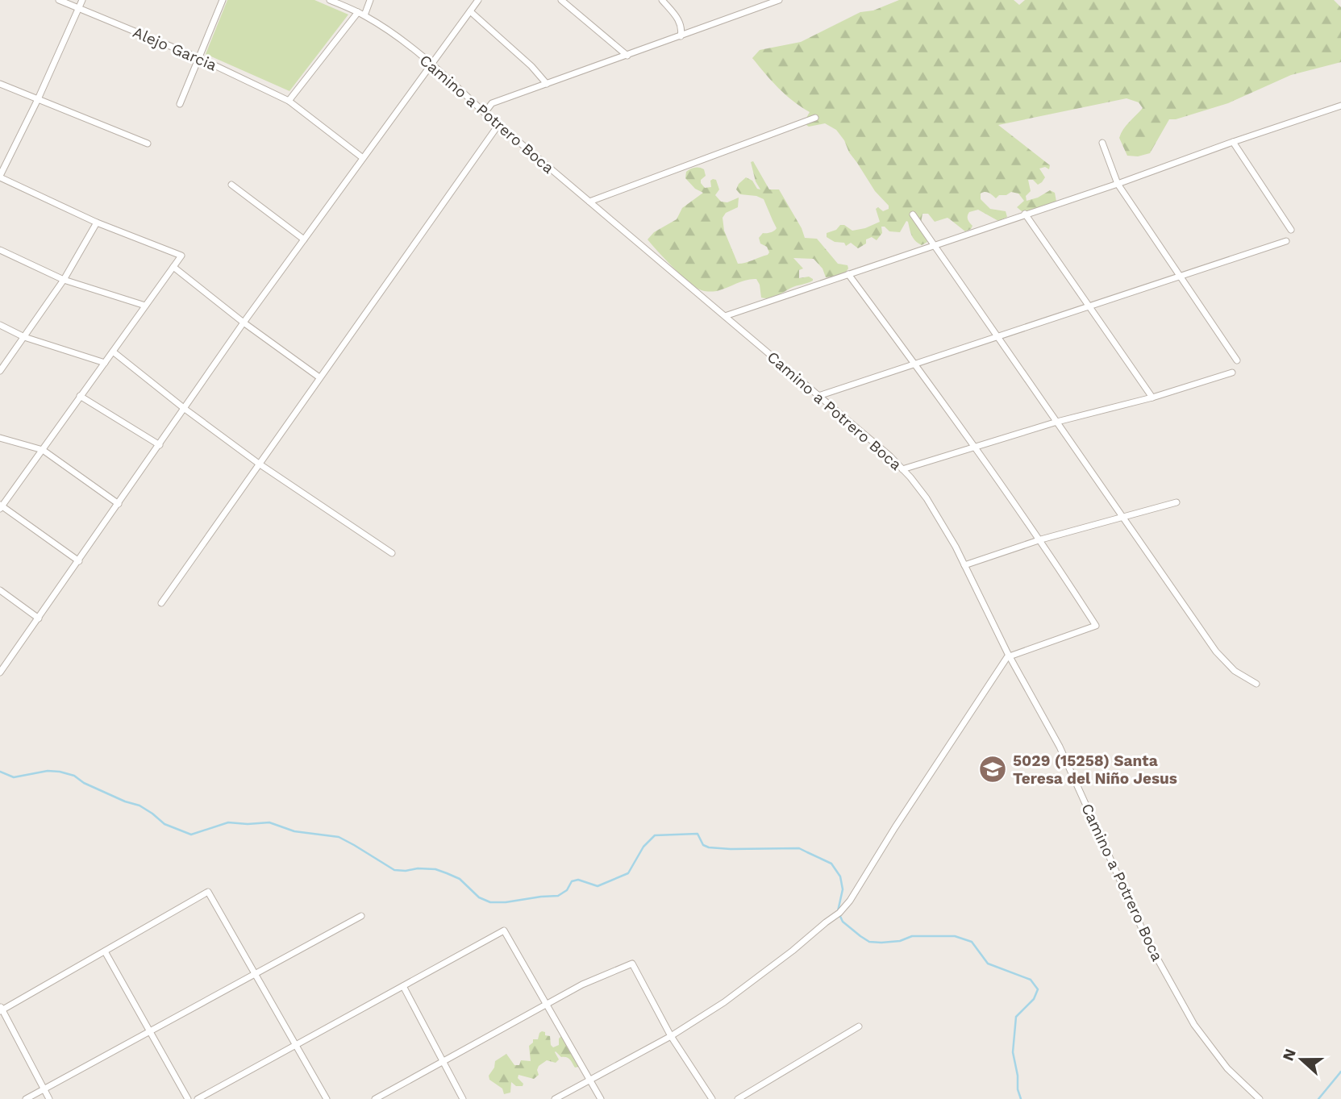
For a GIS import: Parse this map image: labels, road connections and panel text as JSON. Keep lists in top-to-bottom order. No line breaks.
{"streets":{"street":["Alejo Garcia","Camino a Potrero Boca"]},"places":{"school or university":["5029 (15258) Santa Teresa del Niño Jesus"]},"north":"left"}
